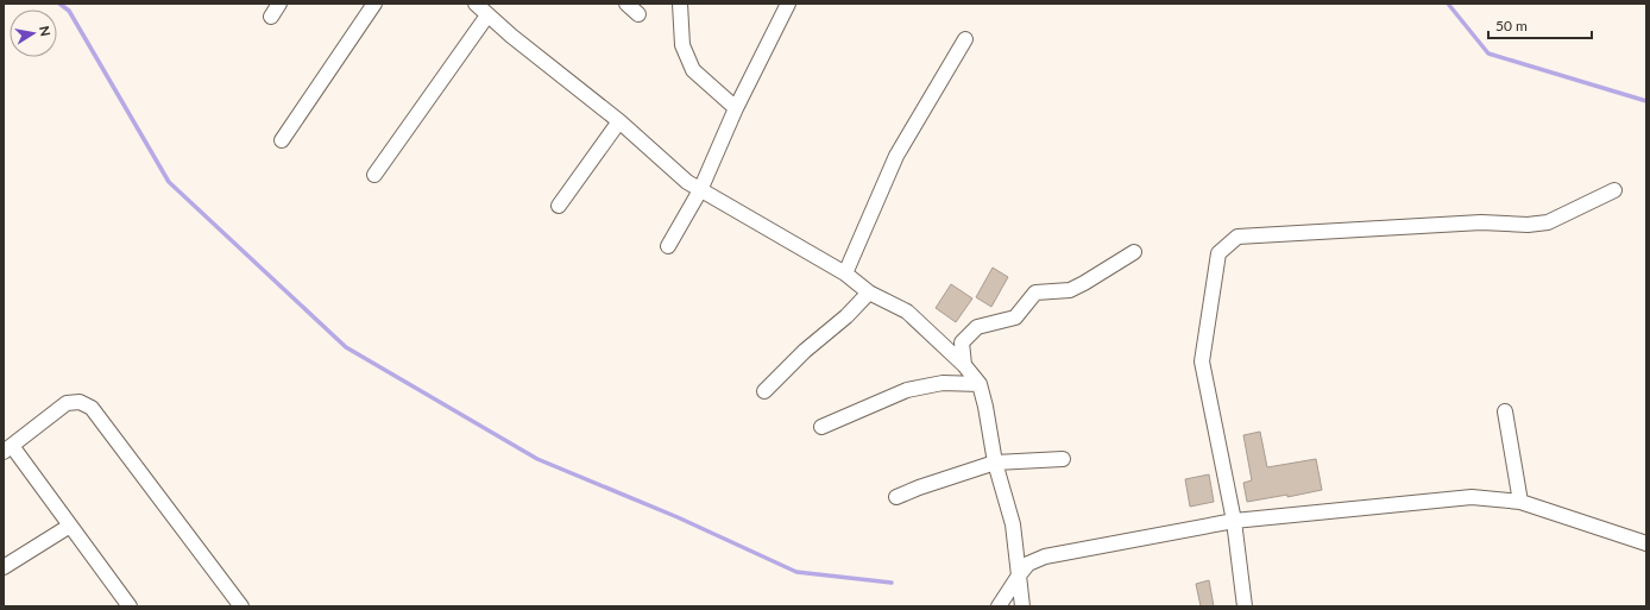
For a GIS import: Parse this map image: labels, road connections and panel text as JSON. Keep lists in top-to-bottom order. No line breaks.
{"scale_bar":"50 m","north":"right"}
